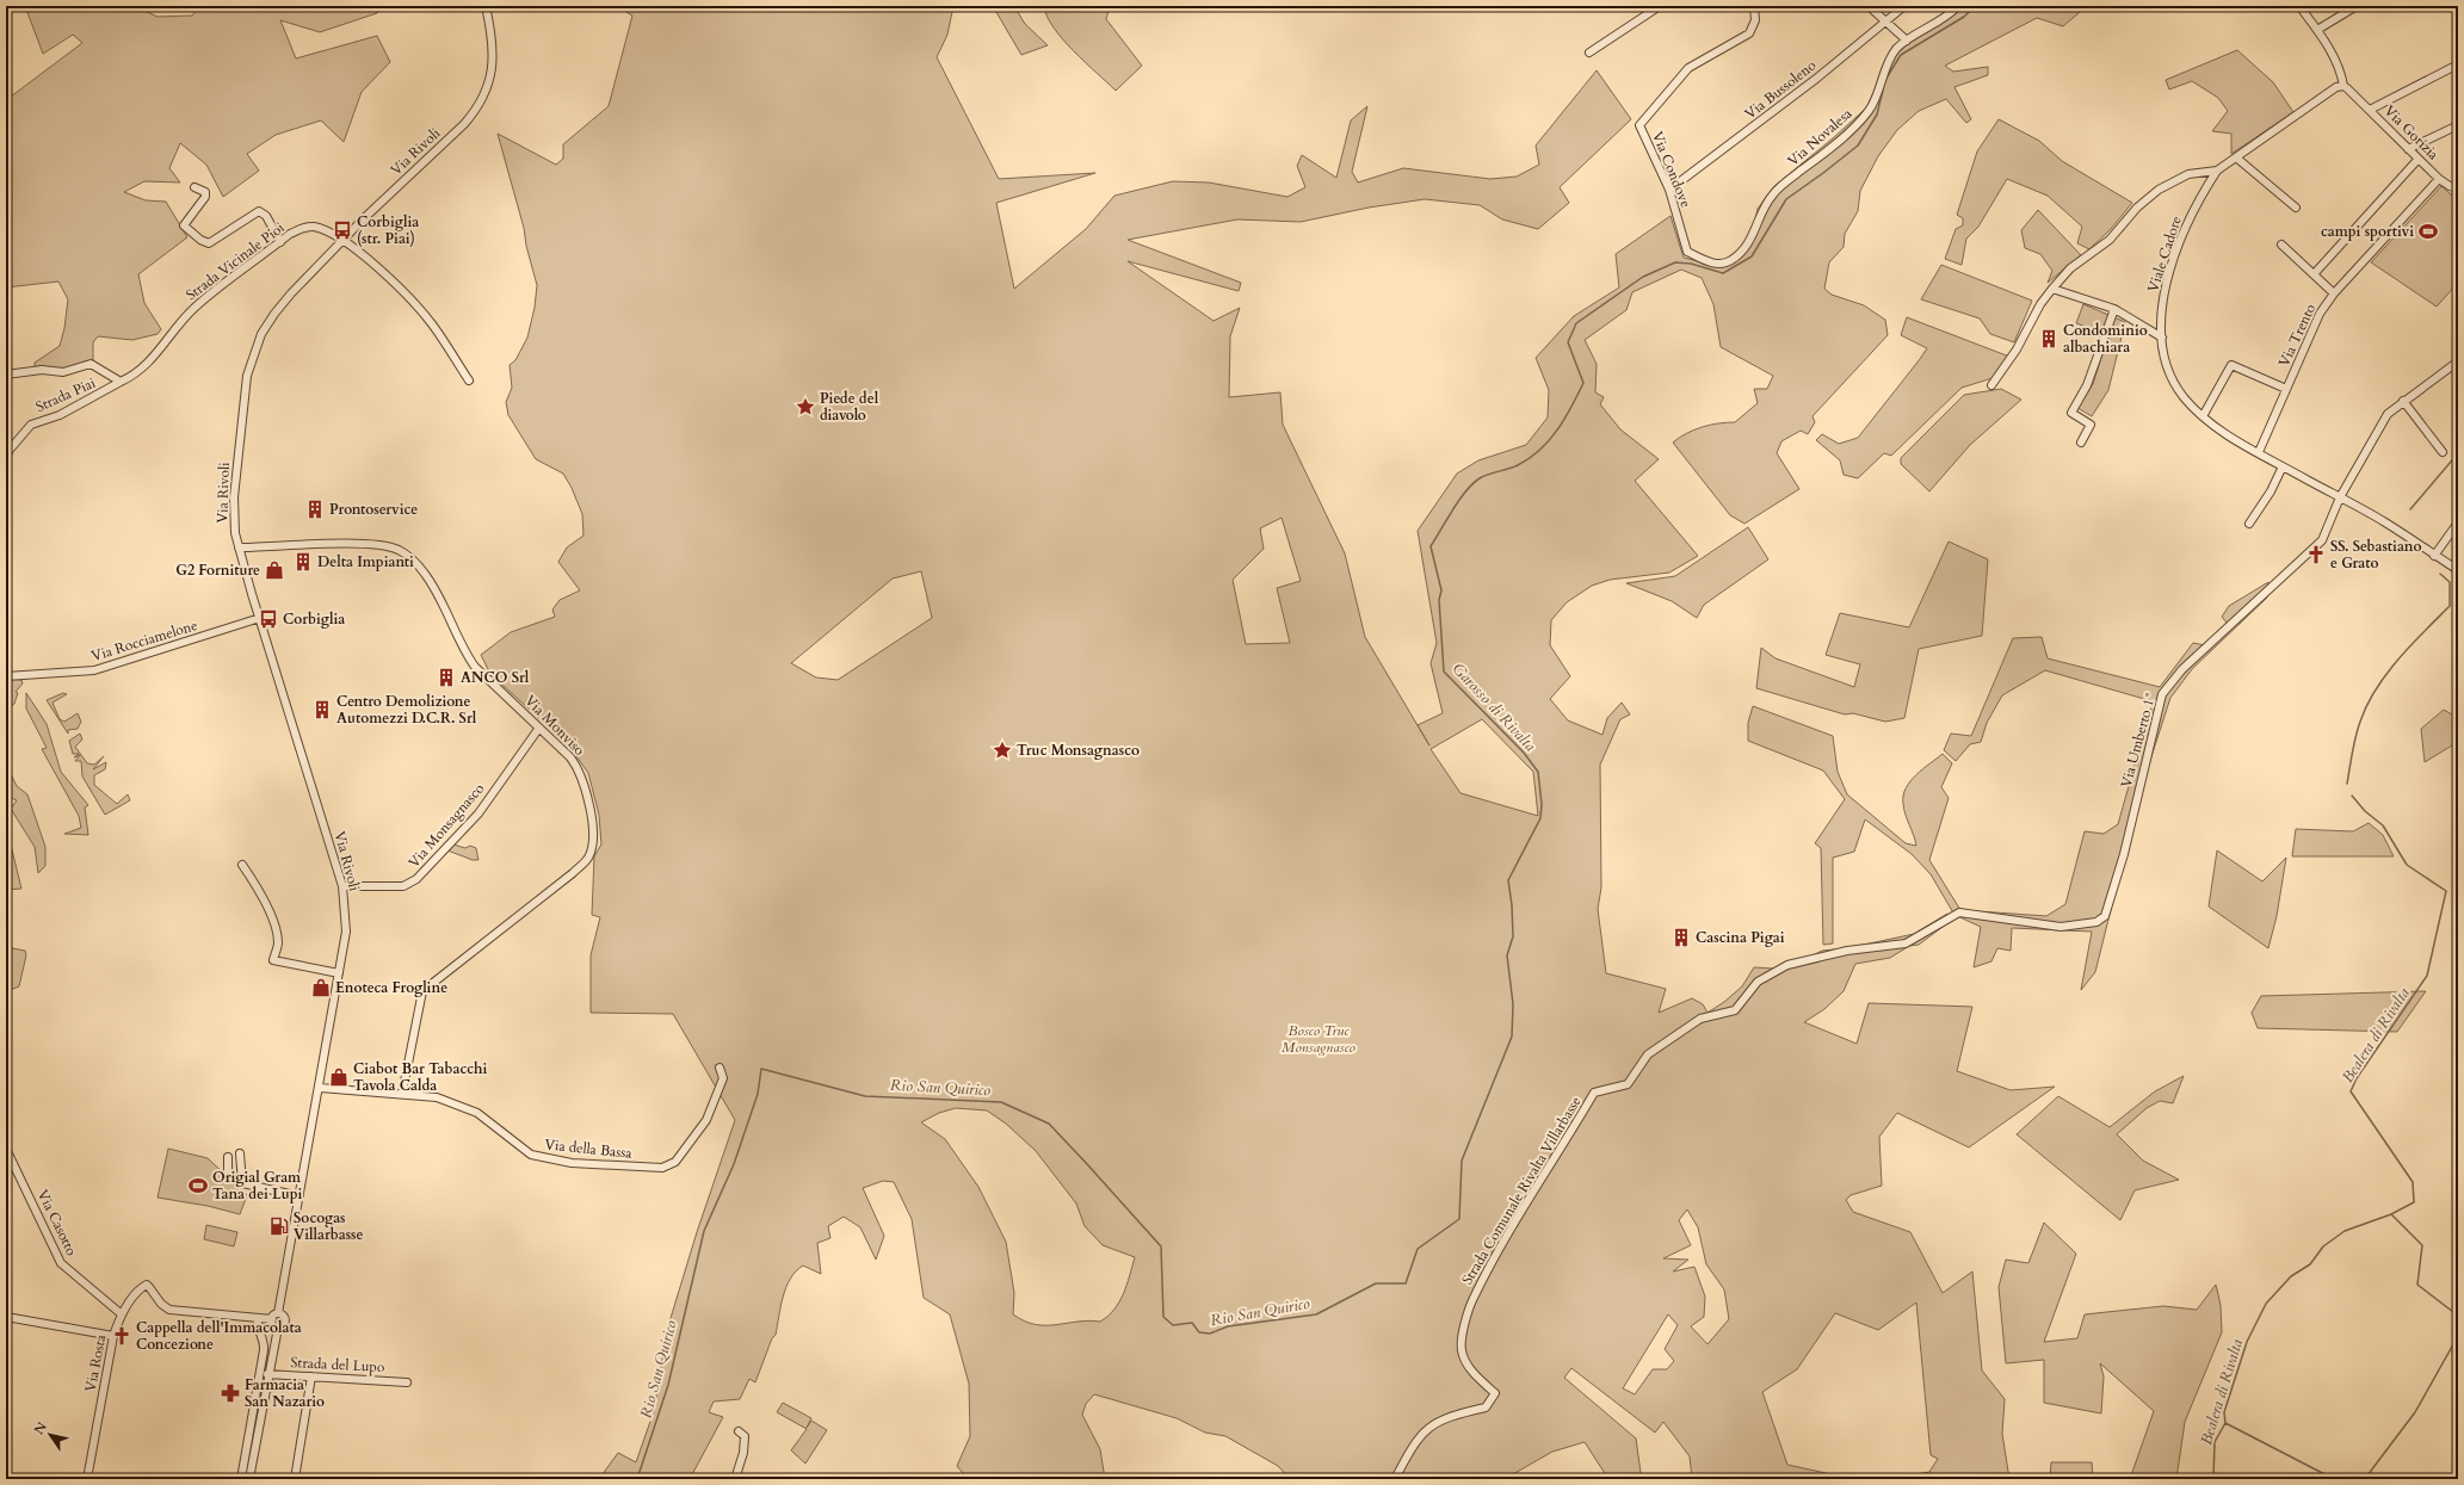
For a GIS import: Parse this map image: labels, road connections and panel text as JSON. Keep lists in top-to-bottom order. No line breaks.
{"streets":{"street":["Via Bussoleno","Via Gorizia","Via Novalesa","Via Rivoli","Via Condove","Viale Cadore","Strada Vicinale Pioi","Via Trento","Strada Piai","Via Rocciamelone","Via Monviso","Via Umberto 1°","Via Monsagnasco","Via della Bassa","Strada Comunale Rivalta Villarbasse","Via Casotto","Via Rosta","Strada del Lupo"]},"crossings":[["Via Bussoleno","Via Condove"],["Via Gorizia","Via Trento"],["Via Novalesa","Via Condove"],["Via Rivoli","Strada Vicinale Pioi"],["Via Rivoli","Via Rocciamelone"],["Via Rivoli","Via Monviso"],["Via Rivoli","Via Monsagnasco"],["Via Rivoli","Via della Bassa"],["Via Rivoli","Via Rosta"],["Via Rivoli","Strada del Lupo"],["Viale Cadore","Via Trento"],["Viale Cadore","Via Umberto 1°"],["Strada Vicinale Pioi","Strada Piai"],["Via Monviso","Via Monsagnasco"],["Via Monviso","Via della Bassa"],["Via Umberto 1°","Strada Comunale Rivalta Villarbasse"],["Via Casotto","Via Rosta"]],"water":["Garosso di Rivalta","Bealera di Rivalta","Rio San Quirico"],"parks":["Bosco Truc Monsagnasco"],"places":{"bus stop":["Corbiglia (str. Piai)","Corbiglia"],"sports":["campi sportivi","Origial Gram Tana dei Lupi"],"building":["Condominio albachiara","Prontoservice","Delta Impianti","ANCO Srl","Centro Demolizione Automezzi D.C.R. Srl","Cascina Pigai"],"place":["Piede del diavolo","Truc Monsagnasco"],"church":["SS. Sebastiano e Grato","Cappella dell'Immacolata Concezione"],"shop":["G2 Forniture","Enoteca Frogline","Ciabot Bar Tabacchi Tavola Calda"],"fuel station":["Socogas Villarbasse"],"pharmacy":["Farmacia San Nazario"]},"north":"top left"}
